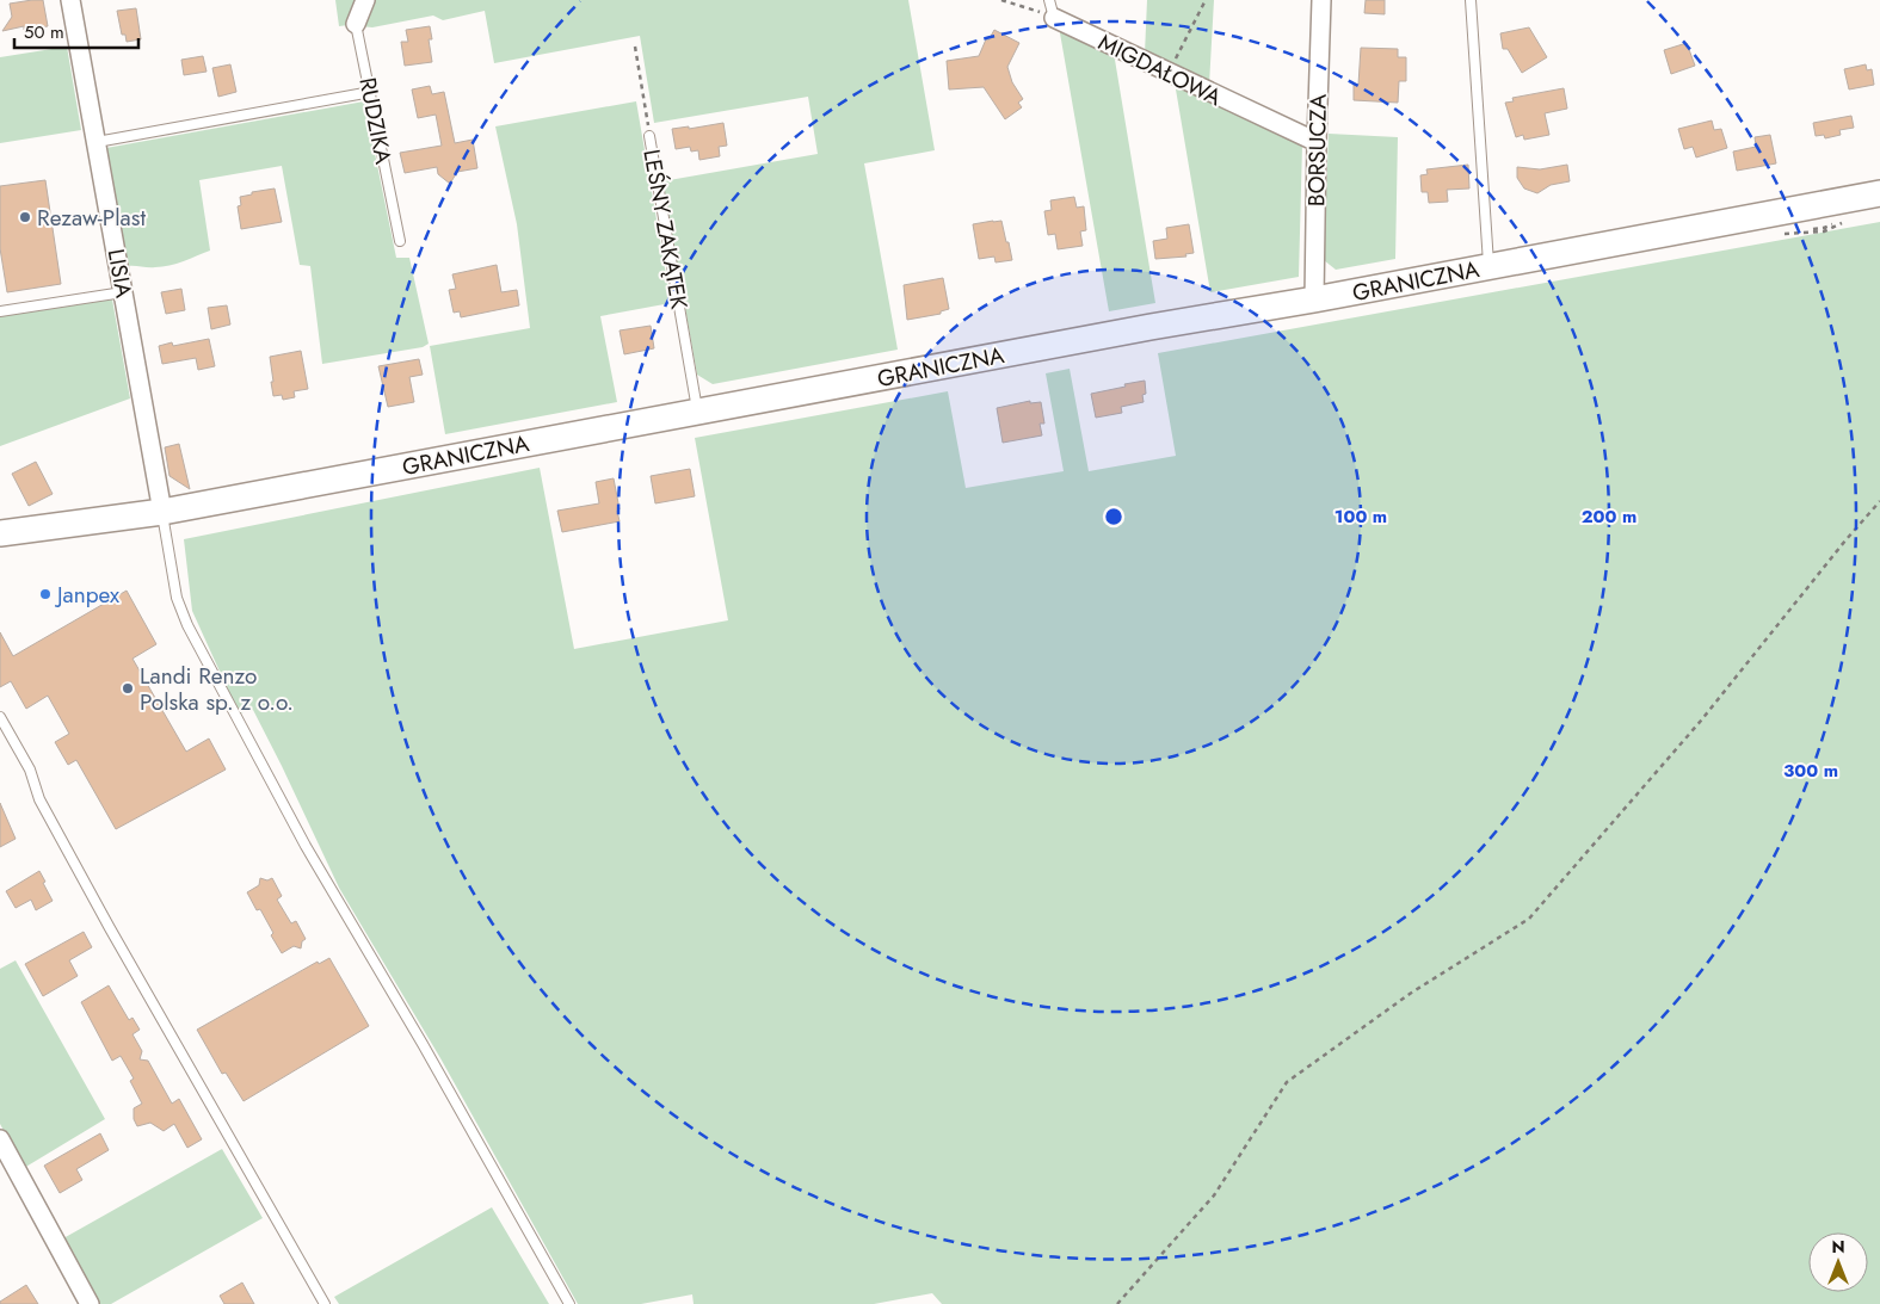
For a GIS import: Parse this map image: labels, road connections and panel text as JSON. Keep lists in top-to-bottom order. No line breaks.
{"streets":{"street":["MIGDAŁOWA","RUDZIKA","BORSUCZA","LISIA","GRANICZNA"],"lane":["LEŚNY ZAKĄTEK"]},"crossings":[["MIGDAŁOWA","BORSUCZA"],["BORSUCZA","GRANICZNA"],["LEŚNY ZAKĄTEK","GRANICZNA"],["LISIA","GRANICZNA"]],"places":["Rezaw-Plast","Janpex","Landi Renzo Polska sp. z o.o."],"scale_bar":"50 m","north":"top","rings":["100 m","200 m","300 m"]}
